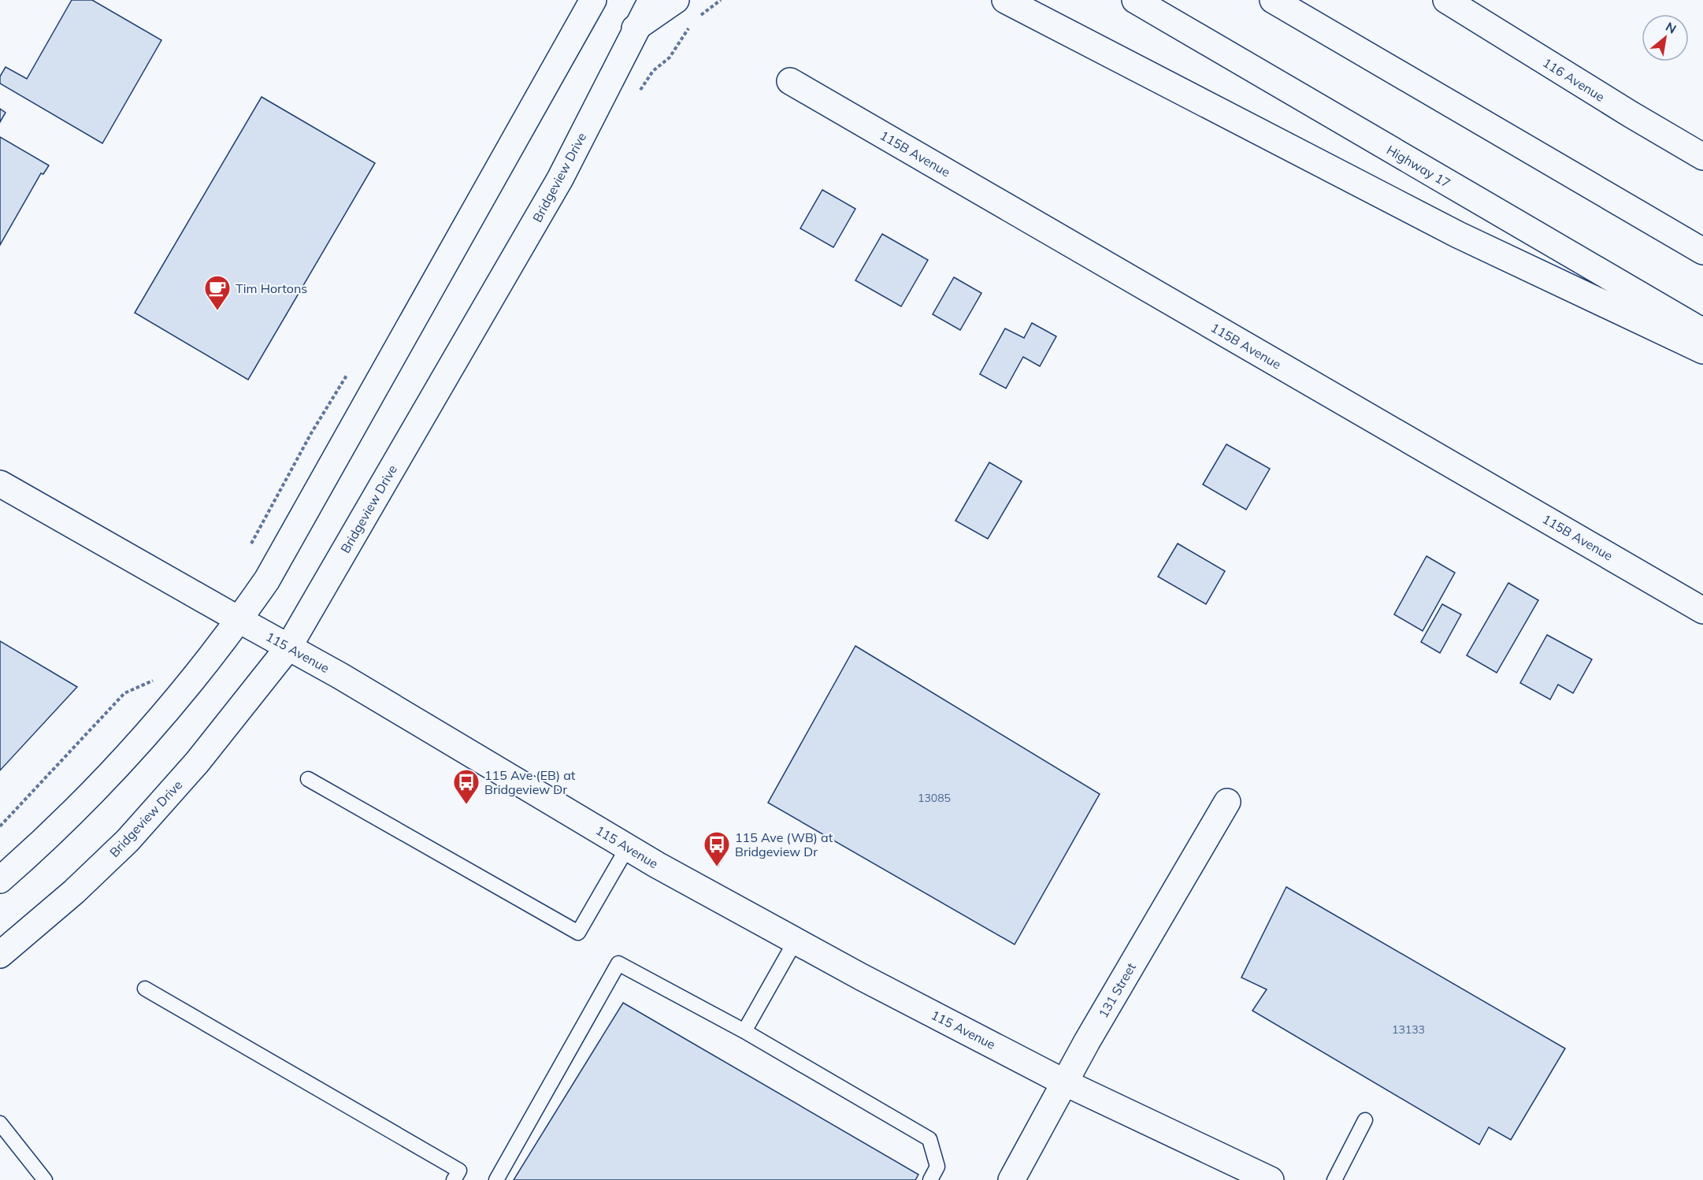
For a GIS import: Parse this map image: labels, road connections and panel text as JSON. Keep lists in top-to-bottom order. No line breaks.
{"streets":{"main road":["116 Avenue","115B Avenue","Highway 17","Bridgeview Drive","115 Avenue","131 Street"]},"crossings":[["Bridgeview Drive","115 Avenue"],["115 Avenue","131 Street"]],"places":{"cafe":["Tim Hortons"],"bus stop":["115 Ave (EB) at Bridgeview Dr","115 Ave (WB) at Bridgeview Dr"]},"house_numbers":["13085","13133"],"north":"top right"}
